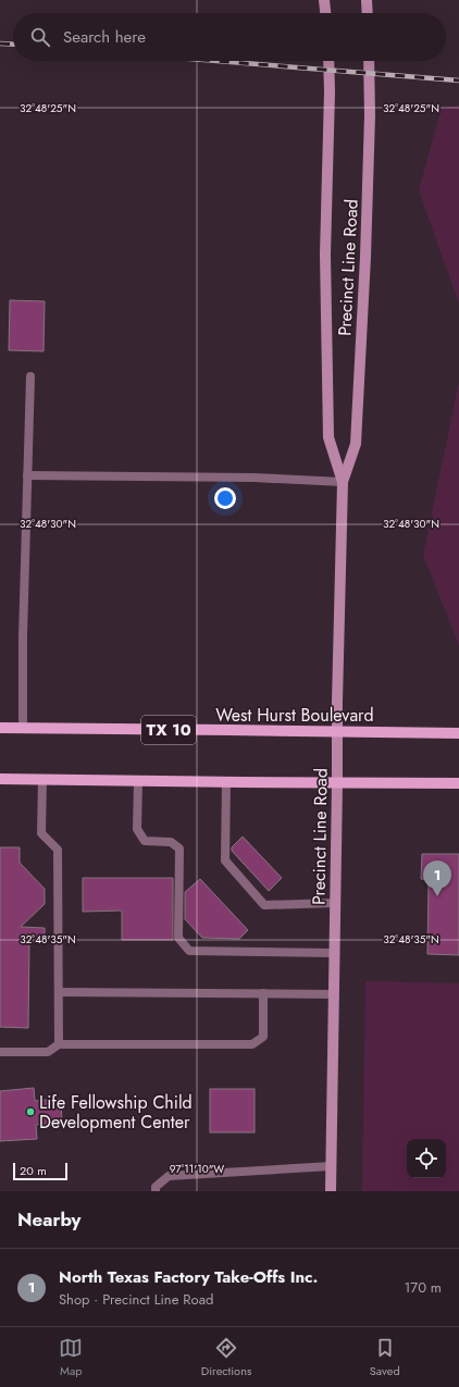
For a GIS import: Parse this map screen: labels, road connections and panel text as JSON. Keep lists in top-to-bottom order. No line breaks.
{"streets":{"main road":["Precinct Line Road","West Hurst Boulevard","TX 10"]},"crossings":[["Precinct Line Road","West Hurst Boulevard"]],"places":["Life Fellowship Child Development Center"],"scale_bar":"20 m","page":{"search":"Search here","pins":"1","scale":"20 m","heading":"Nearby","list":[{"mark":"1","name":"North Texas Factory Take-Offs Inc.","note":"Shop · Precinct Line Road","value":"170 m"}],"nav":["Map","Directions","Saved"]},"coordinates":["32°48'25\"N","32°48'30\"N","32°48'35\"N","97°11'10\"W"]}
